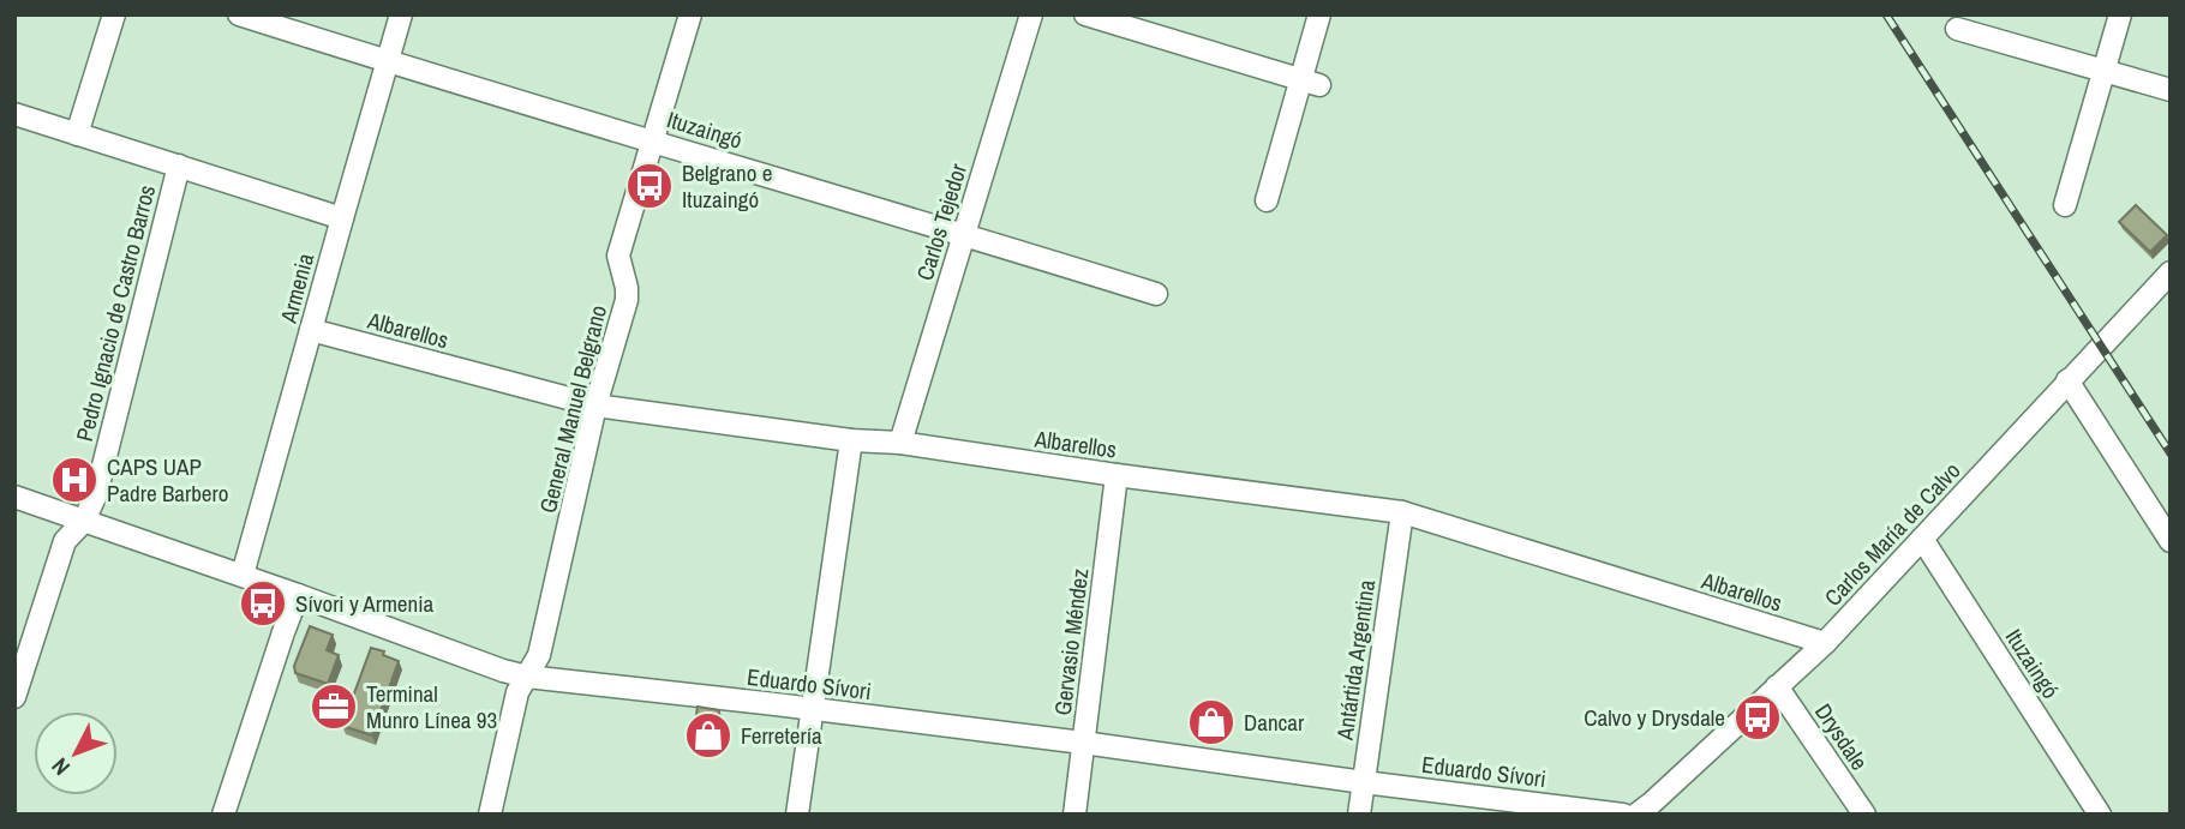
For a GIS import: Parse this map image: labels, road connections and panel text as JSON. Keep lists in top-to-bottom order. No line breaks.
{"streets":{"street":["Ituzaingó","Carlos Tejedor","Armenia","Pedro Ignacio de Castro Barros","Albarellos","General Manuel Belgrano","Carlos María de Calvo","Gervasio Méndez","Antártida Argentina","Eduardo Sívori","Drysdale"]},"crossings":[["Ituzaingó","Carlos Tejedor"],["Ituzaingó","Armenia"],["Ituzaingó","General Manuel Belgrano"],["Ituzaingó","Carlos María de Calvo"],["Carlos Tejedor","Albarellos"],["Armenia","Albarellos"],["Armenia","Eduardo Sívori"],["Pedro Ignacio de Castro Barros","Eduardo Sívori"],["Albarellos","General Manuel Belgrano"],["Albarellos","Carlos María de Calvo"],["Albarellos","Gervasio Méndez"],["Albarellos","Antártida Argentina"],["General Manuel Belgrano","Eduardo Sívori"],["Carlos María de Calvo","Drysdale"],["Gervasio Méndez","Eduardo Sívori"],["Antártida Argentina","Eduardo Sívori"]],"places":{"bus stop":["Belgrano e Ituzaingó","Sívori y Armenia","Calvo y Drysdale"],"hospital":["CAPS UAP Padre Barbero"],"office":["Terminal Munro Línea 93"],"shop":["Dancar","Ferretería"]},"north":"bottom left"}
